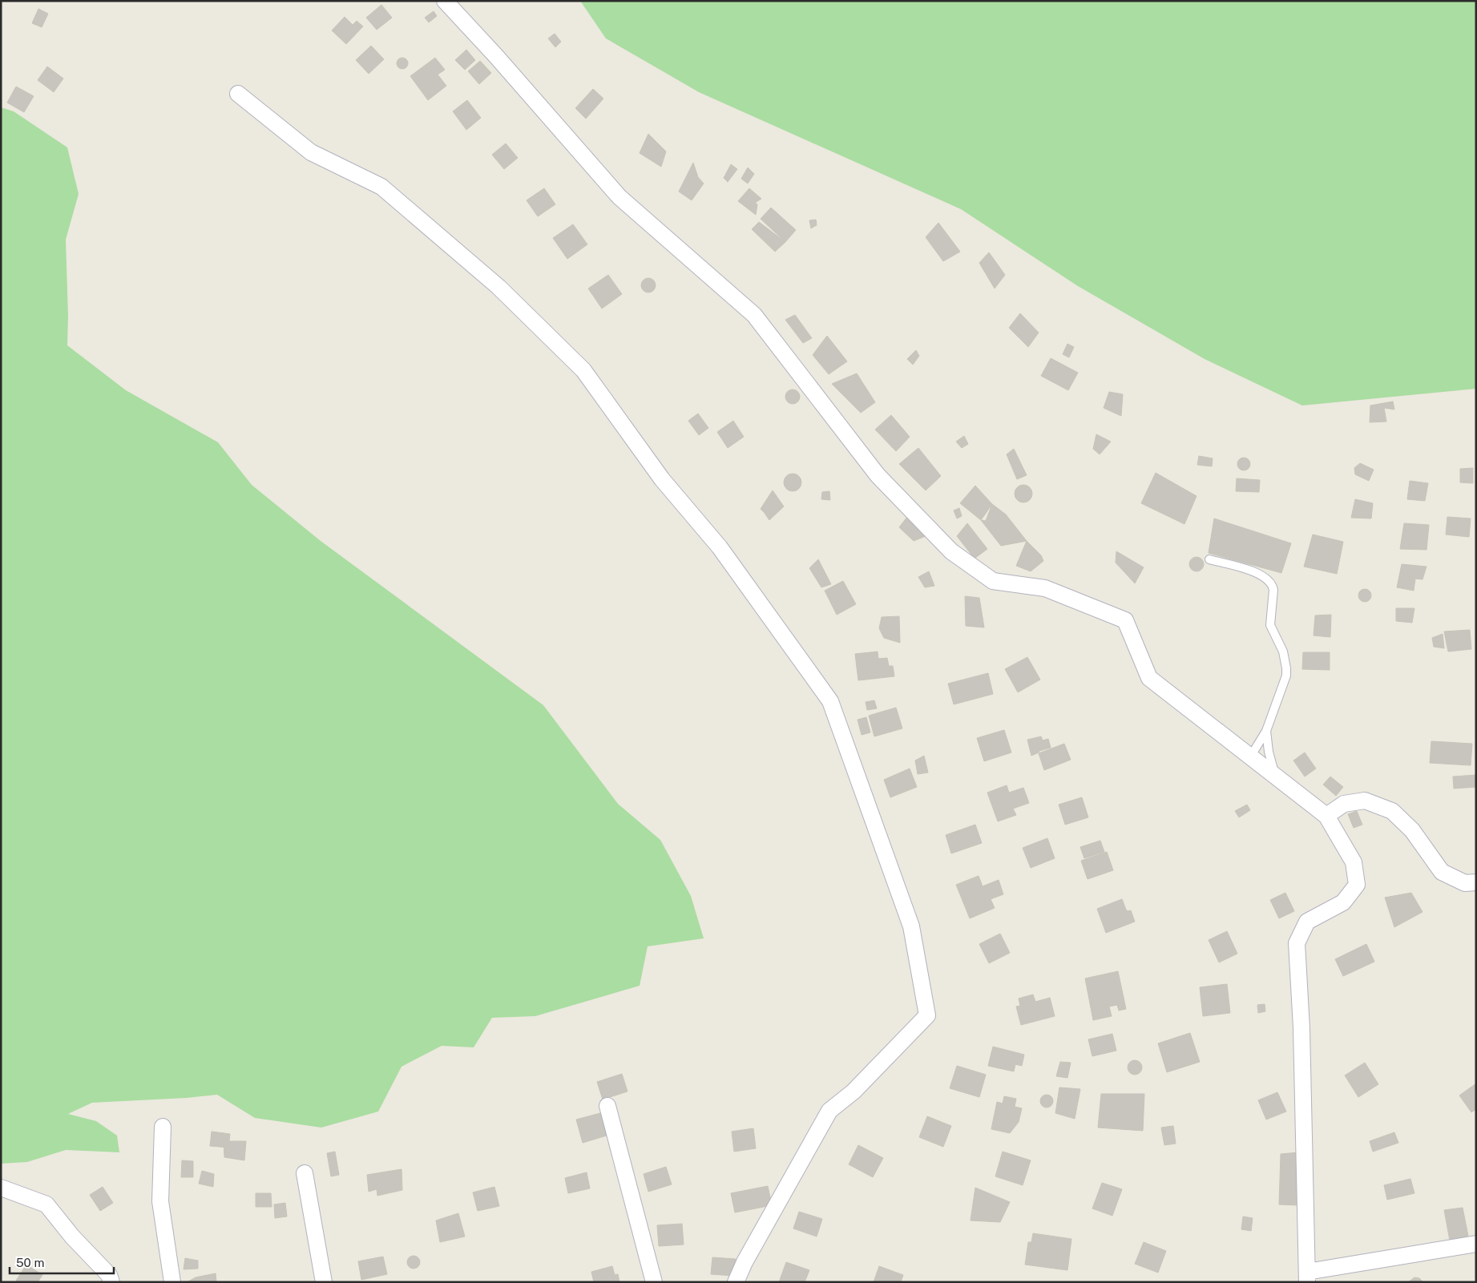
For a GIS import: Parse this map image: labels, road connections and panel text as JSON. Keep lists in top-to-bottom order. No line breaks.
{"scale_bar":"50 m"}
